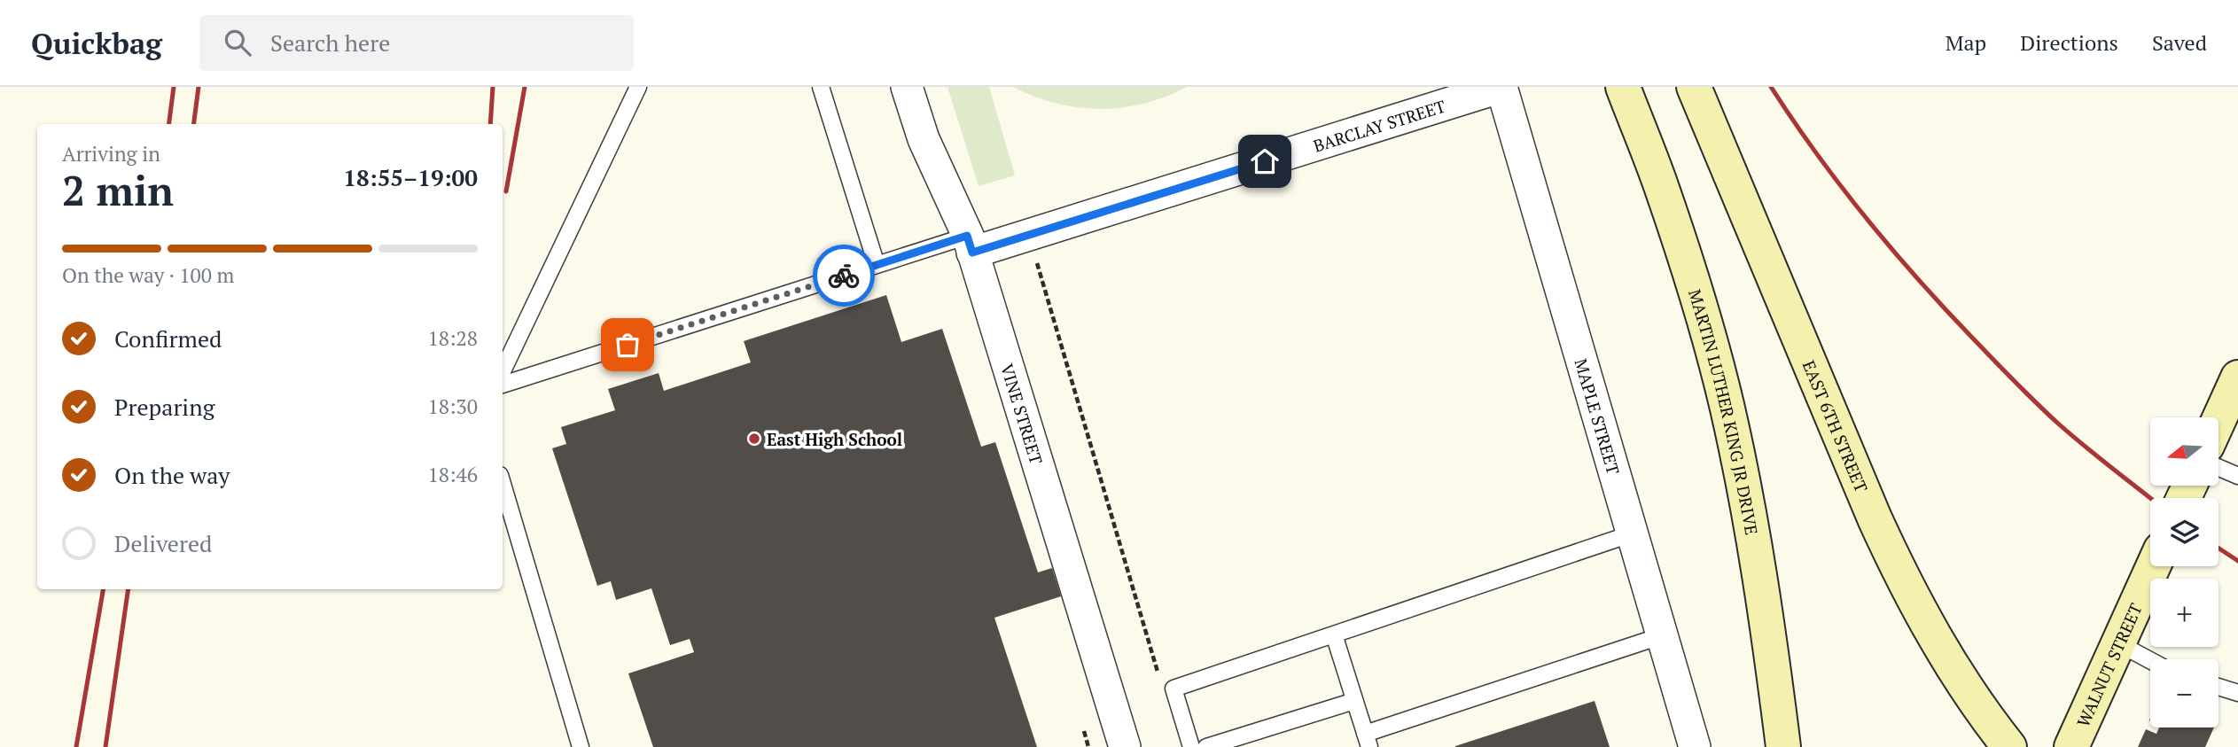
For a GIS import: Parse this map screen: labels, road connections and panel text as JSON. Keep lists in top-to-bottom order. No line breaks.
{"streets":{"main road":["MARTIN LUTHER KING JR DRIVE","EAST 6TH STREET","WALNUT STREET"],"street":["BARCLAY STREET","VINE STREET","MAPLE STREET"]},"crossings":[["BARCLAY STREET","VINE STREET"],["BARCLAY STREET","MAPLE STREET"]],"places":["East High School"],"north":"left","page":{"header":"Quickbag","search":"Search here","nav":["Map","Directions","Saved"],"heading":["2 min","Arriving in","18:55–19:00"],"bar":"On the way · 100 m","list":[["Confirmed","18:28"],["Preparing","18:30"],["On the way","18:46"],"Delivered"],"map_buttons":["+","−"]}}
